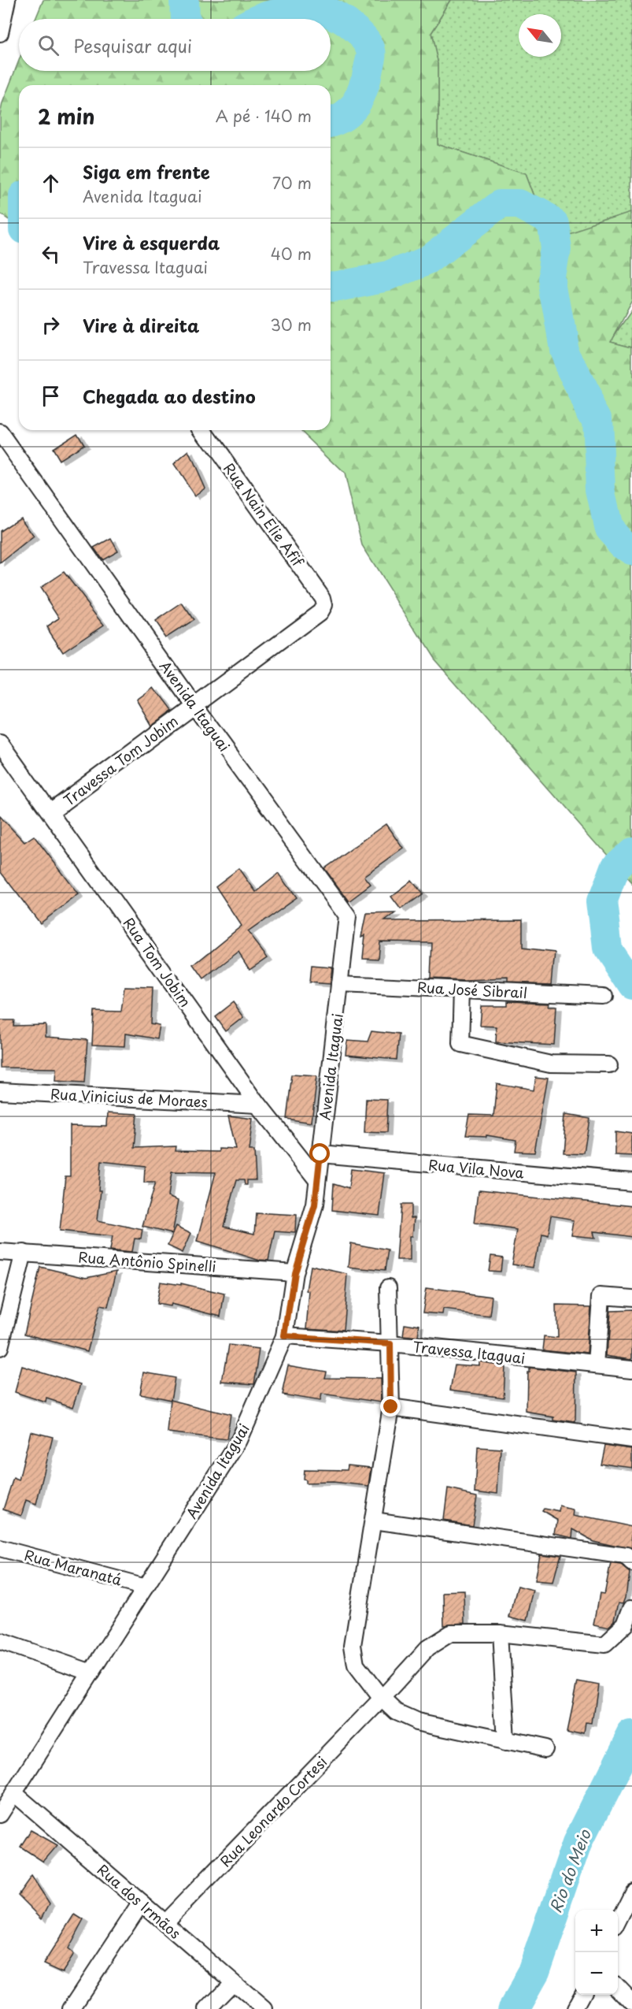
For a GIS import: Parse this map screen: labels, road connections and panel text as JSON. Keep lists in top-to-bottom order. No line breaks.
{"streets":{"street":["Rua Nain Elie Afif","Avenida Itaguai","Travessa Tom Jobim","Rua Tom Jobim","Rua José Sibrail","Rua Vinicius de Moraes","Rua Vila Nova","Rua Antônio Spinelli","Travessa Itaguai","Rua Maranatá","Rua Leonardo Cortesi","Rua dos Irmãos"]},"crossings":[["Rua Nain Elie Afif","Travessa Tom Jobim"],["Avenida Itaguai","Travessa Tom Jobim"],["Avenida Itaguai","Rua Tom Jobim"],["Avenida Itaguai","Rua José Sibrail"],["Avenida Itaguai","Rua Vila Nova"],["Avenida Itaguai","Rua Antônio Spinelli"],["Avenida Itaguai","Travessa Itaguai"],["Avenida Itaguai","Rua Maranatá"],["Avenida Itaguai","Rua dos Irmãos"],["Travessa Tom Jobim","Rua Tom Jobim"],["Rua Tom Jobim","Rua Vinicius de Moraes"],["Rua Leonardo Cortesi","Rua dos Irmãos"]],"water":["Rio do Meio"],"north":"top left","page":{"search":"Pesquisar aqui","heading":["2 min","A pé · 140 m"],"list":[["Siga em frente","Avenida Itaguai","70 m"],["Vire à esquerda","Travessa Itaguai","40 m"],["Vire à direita","30 m"],"Chegada ao destino"],"map_buttons":["+","−"]}}
